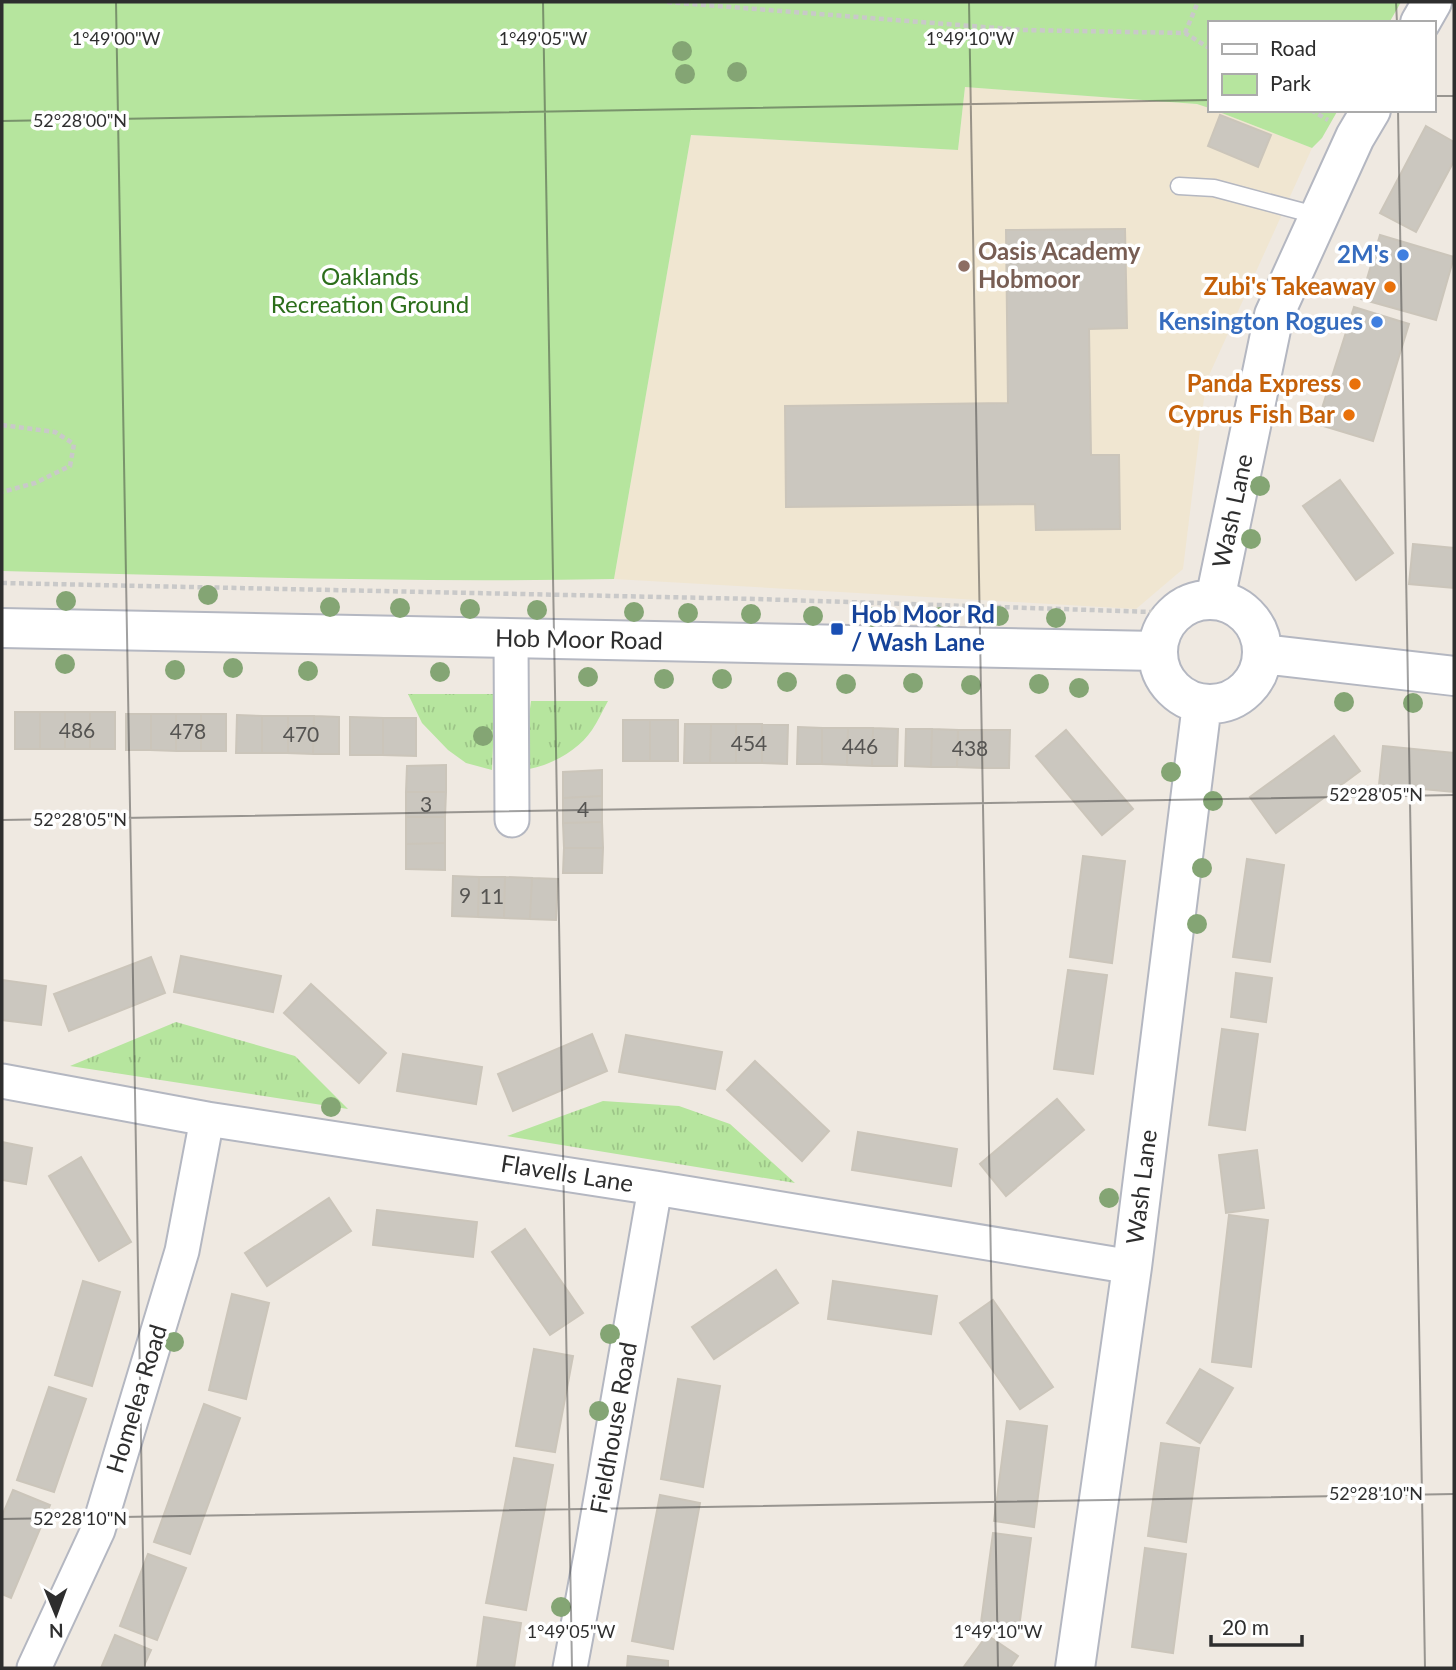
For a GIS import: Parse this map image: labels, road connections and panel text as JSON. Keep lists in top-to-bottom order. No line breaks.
{"streets":{"street":["Wash Lane","Hob Moor Road","Flavells Lane","Homelea Road","Fieldhouse Road"]},"crossings":[["Wash Lane","Hob Moor Road"],["Wash Lane","Flavells Lane"],["Flavells Lane","Homelea Road"],["Flavells Lane","Fieldhouse Road"]],"parks":["Oaklands Recreation Ground"],"places":{"other":["2M's","Oasis Academy Hobmoor","Zubi's Takeaway","Kensington Rogues","Panda Express","Cyprus Fish Bar"],"transit":["Hob Moor Rd / Wash Lane"]},"house_numbers":["486","478","470","454","446","438","3","4","9","11"],"legend":["Road","Park"],"scale_bar":"20 m","north":"bottom","coordinates":["1°49'00\"W","1°49'05\"W","1°49'10\"W","52°28'00\"N","52°28'05\"N","52°28'10\"N"]}
